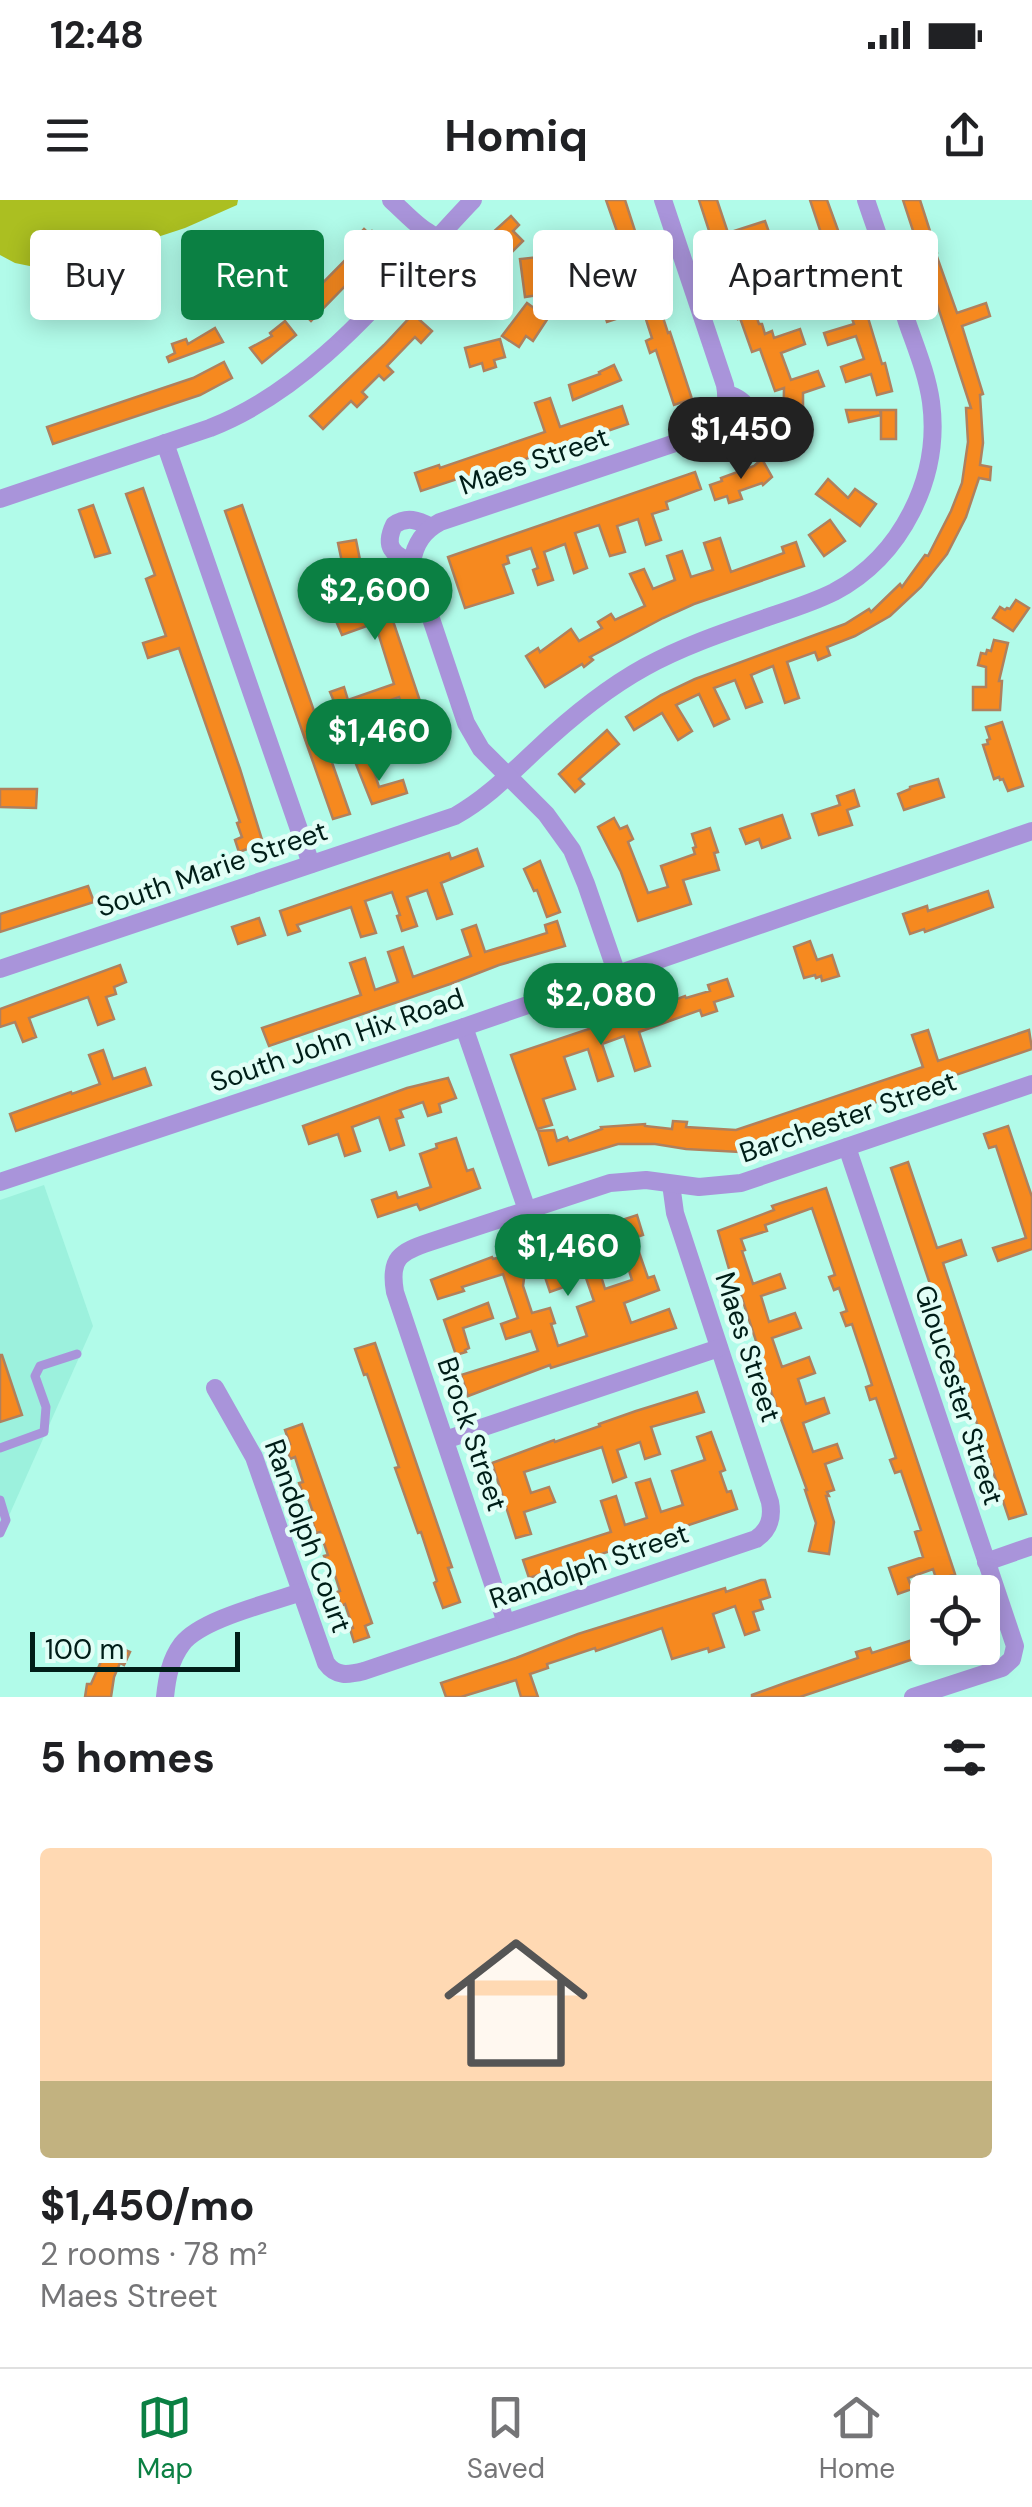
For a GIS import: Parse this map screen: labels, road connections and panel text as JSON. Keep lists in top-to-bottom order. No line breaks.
{"streets":{"street":["Maes Street","South Marie Street","South John Hix Road","Barchester Street","Gloucester Street","Brock Street","Randolph Court","Randolph Street"]},"crossings":[["Maes Street","South Marie Street"],["Maes Street","South John Hix Road"],["Maes Street","Barchester Street"],["Maes Street","Randolph Street"],["Barchester Street","Gloucester Street"],["Barchester Street","Brock Street"],["Brock Street","Randolph Street"],["Randolph Court","Randolph Street"]],"scale_bar":"100 m","page":{"status":"12:48","header":"Homiq","chip":["Buy","Rent","Filters","New","Apartment"],"price":["$1,450","$2,600","$1,460","$2,080","$1,460"],"scale":"100 m","heading":"5 homes","list":[{"name":"$1,450/mo","note":"2 rooms · 78 m² · Maes Street"}],"tabs":["Map","Saved","Home"]}}
